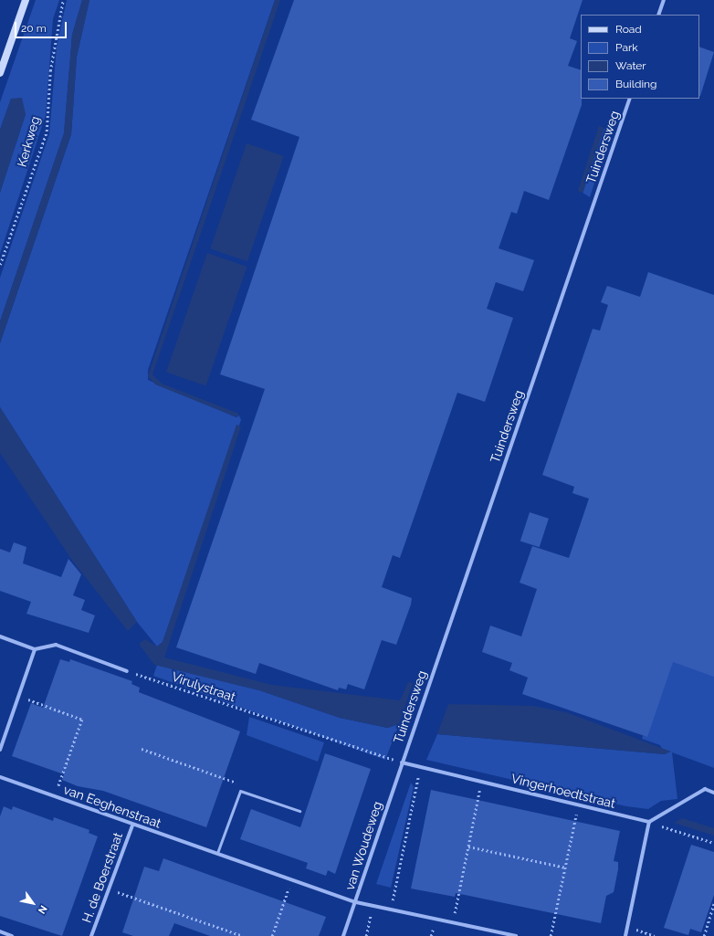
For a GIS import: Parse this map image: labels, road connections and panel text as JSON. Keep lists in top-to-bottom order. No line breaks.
{"streets":{"street":["Tuindersweg","Vingerhoedtstraat","van Eeghenstraat","van Woudeweg","H. de Boerstraat"],"path":["Kerkweg","Virulystraat"]},"crossings":[["Tuindersweg","Virulystraat"],["Tuindersweg","Vingerhoedtstraat"],["Tuindersweg","van Woudeweg"],["Virulystraat","Vingerhoedtstraat"],["Virulystraat","van Woudeweg"],["Vingerhoedtstraat","van Woudeweg"],["van Eeghenstraat","van Woudeweg"],["van Eeghenstraat","H. de Boerstraat"]],"legend":["Road","Park","Water","Building"],"scale_bar":"20 m","north":"bottom right"}
